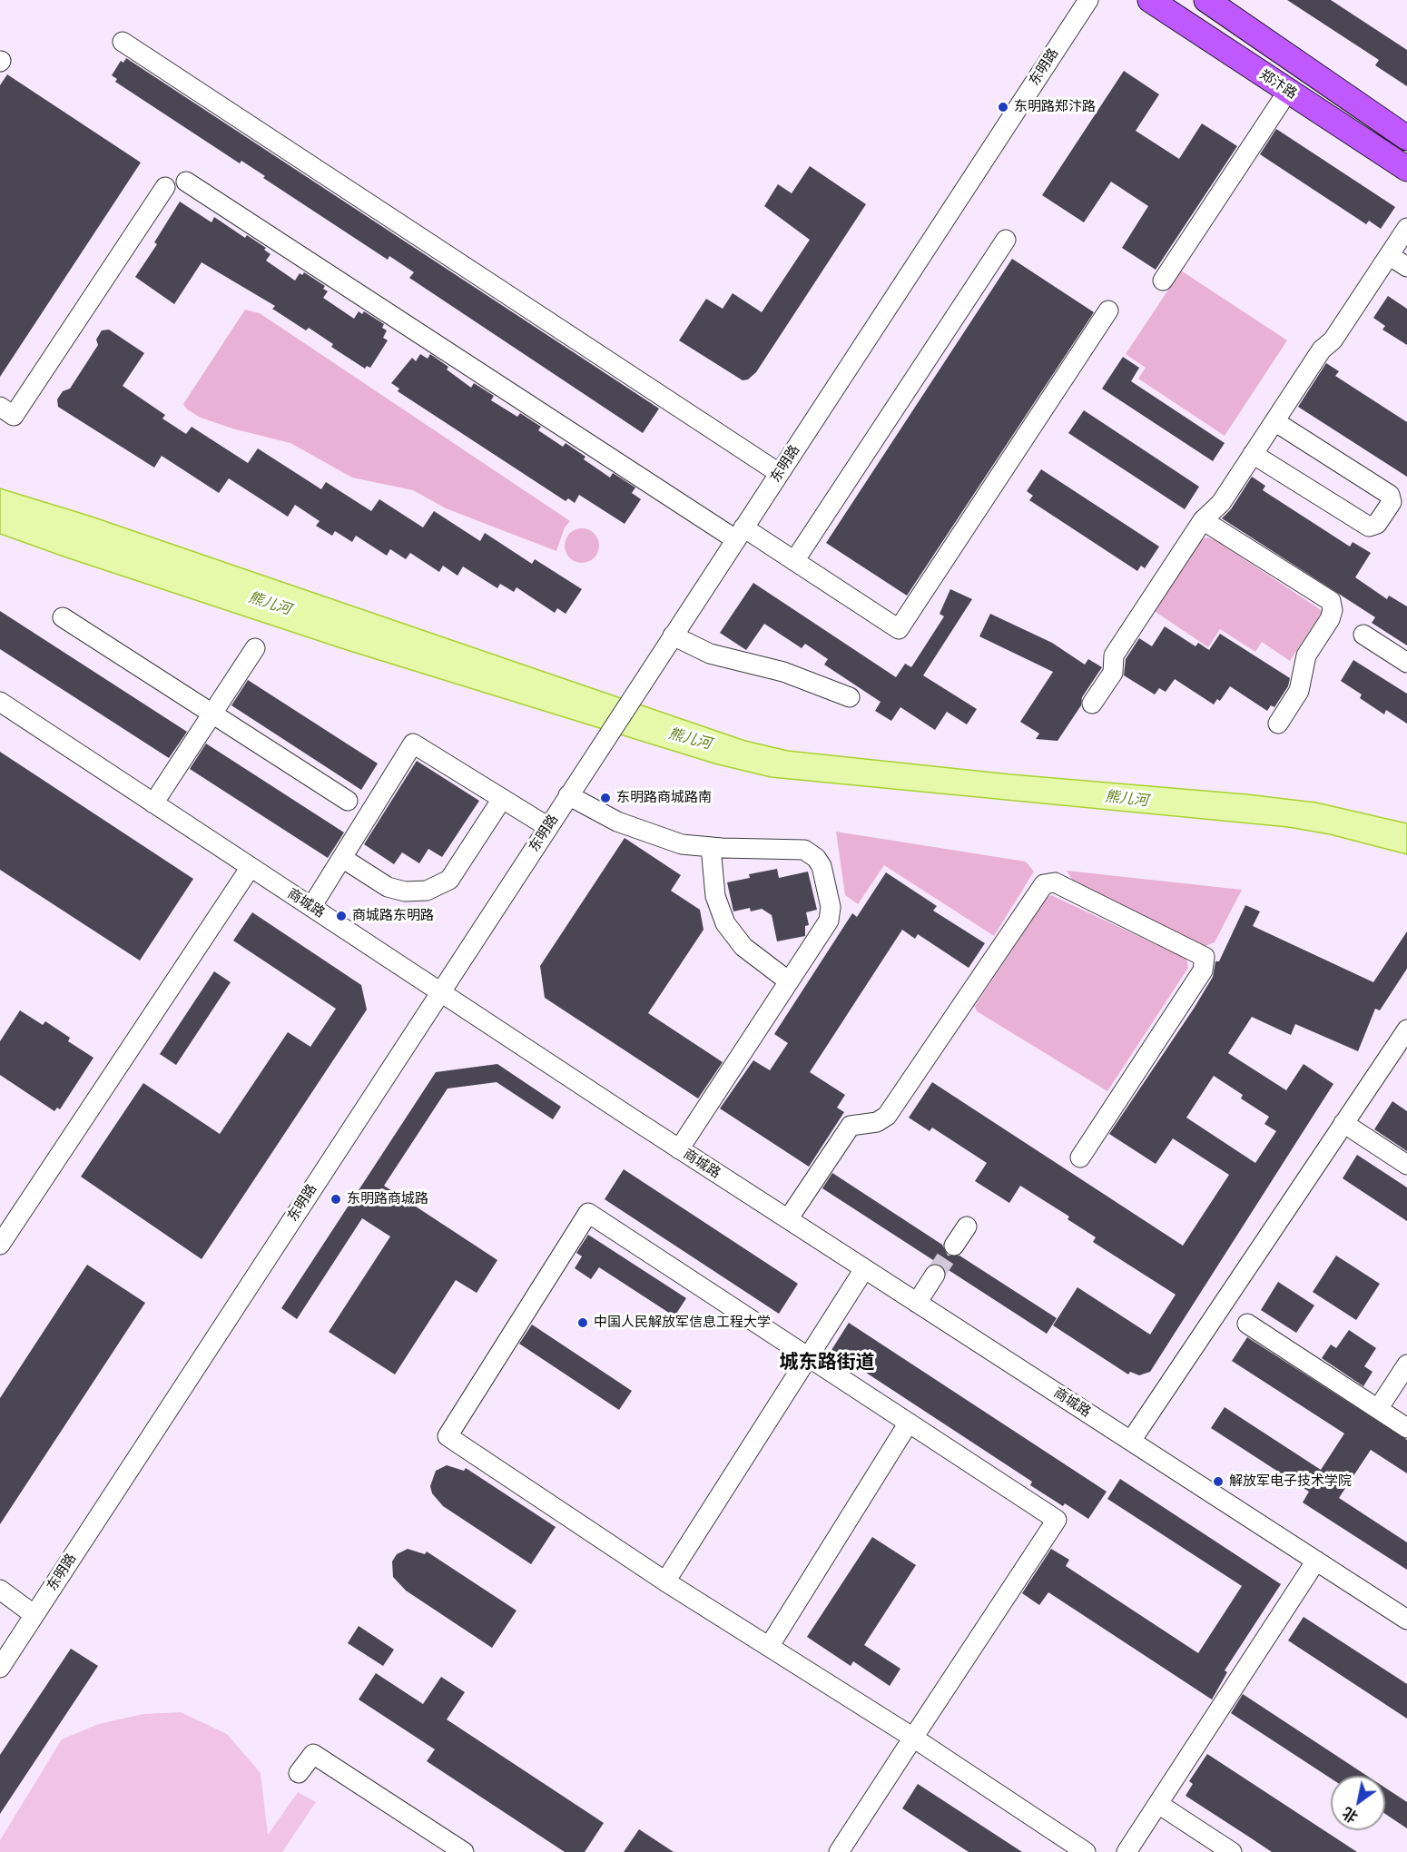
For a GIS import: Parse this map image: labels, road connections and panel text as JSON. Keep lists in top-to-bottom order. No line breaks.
{"streets":{"main road":["郑汴路"],"street":["东明路","商城路"]},"crossings":[["东明路","商城路"]],"districts":["城东路街道"],"water":["熊儿河"],"places":["东明路郑汴路","东明路商城路南","商城路东明路","东明路商城路","中国人民解放军信息工程大学","解放军电子技术学院"],"north":"bottom left"}
